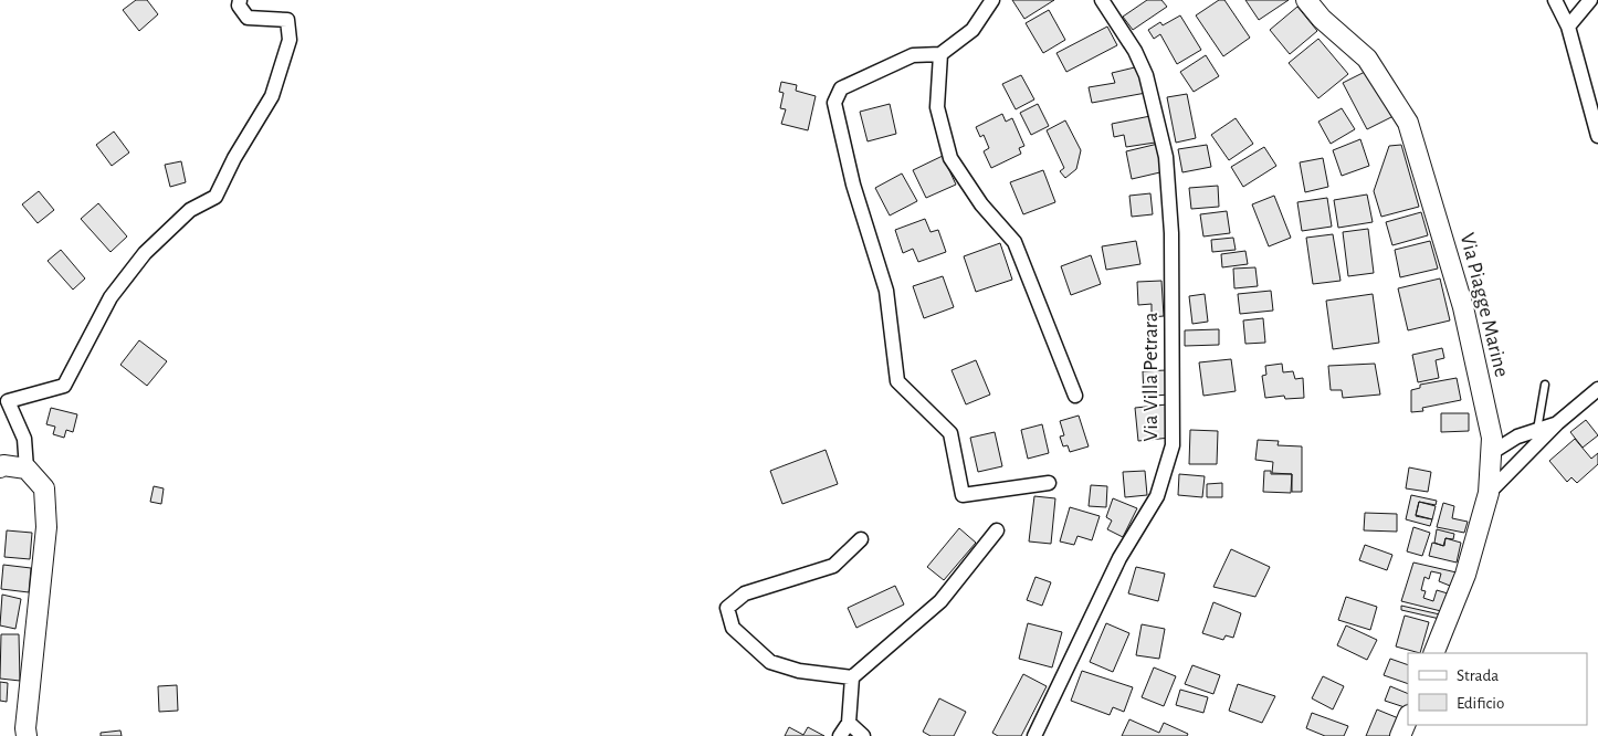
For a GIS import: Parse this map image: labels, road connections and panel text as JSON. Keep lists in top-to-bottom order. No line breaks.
{"streets":{"street":["Via Piagge Marine","Via Villa Petrara"]},"legend":["Strada","Edificio"]}
